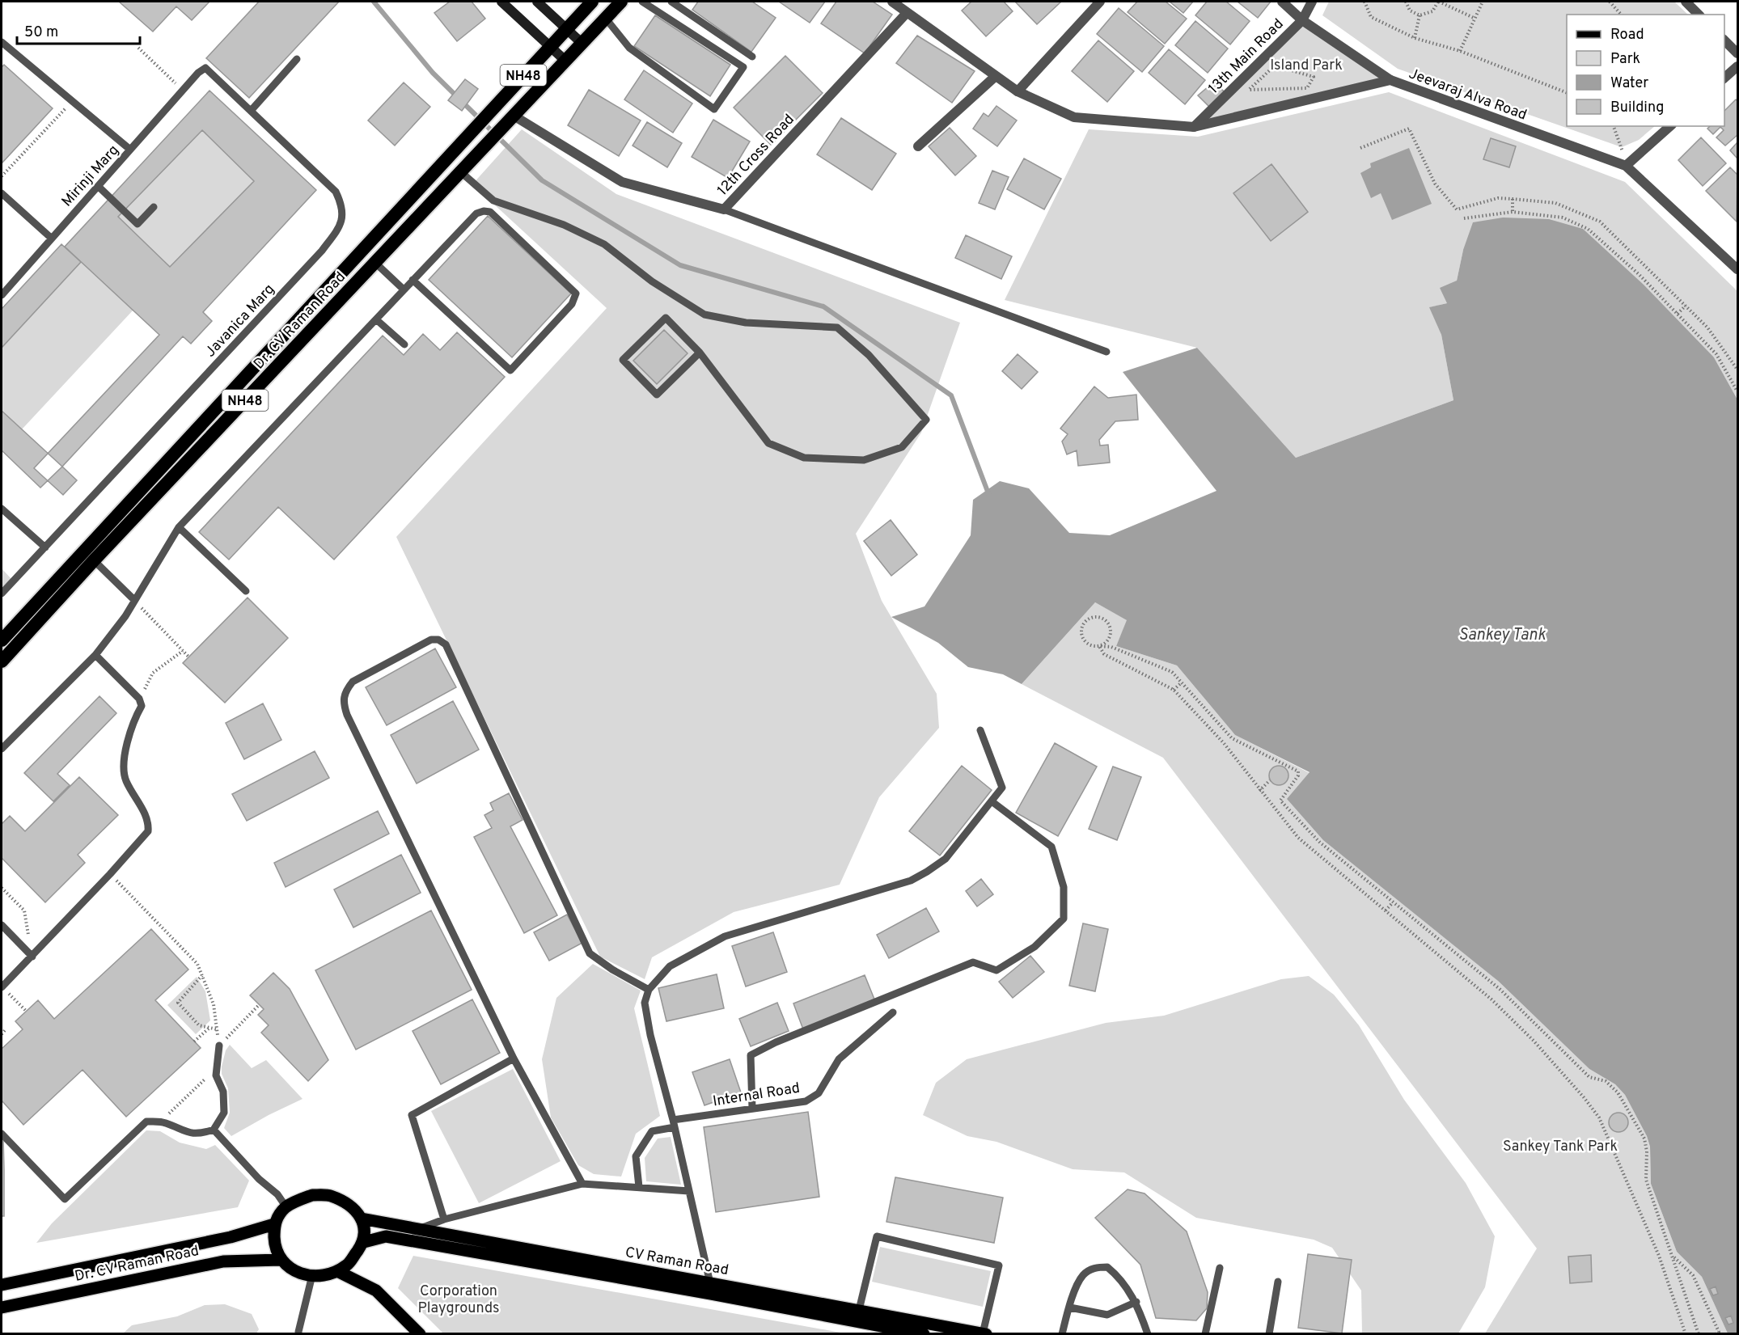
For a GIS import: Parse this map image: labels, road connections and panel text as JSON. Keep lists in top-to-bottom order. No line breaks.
{"streets":{"highway":["NH48","Dr. CV Raman Road"],"main road":["CV Raman Road"],"street":["13th Main Road","Jeevaraj Alva Road","12th Cross Road"],"lane":["Mirinji Marg","Javanica Marg","Internal Road"]},"crossings":[["13th Main Road","Jeevaraj Alva Road"],["Jeevaraj Alva Road","12th Cross Road"],["12th Cross Road","Dr. CV Raman Road"],["Mirinji Marg","Javanica Marg"],["Dr. CV Raman Road","CV Raman Road"]],"water":["Sankey Tank"],"parks":["Island Park","Sankey Tank Park","Corporation Playgrounds"],"legend":["Road","Park","Water","Building"],"scale_bar":"50 m"}
